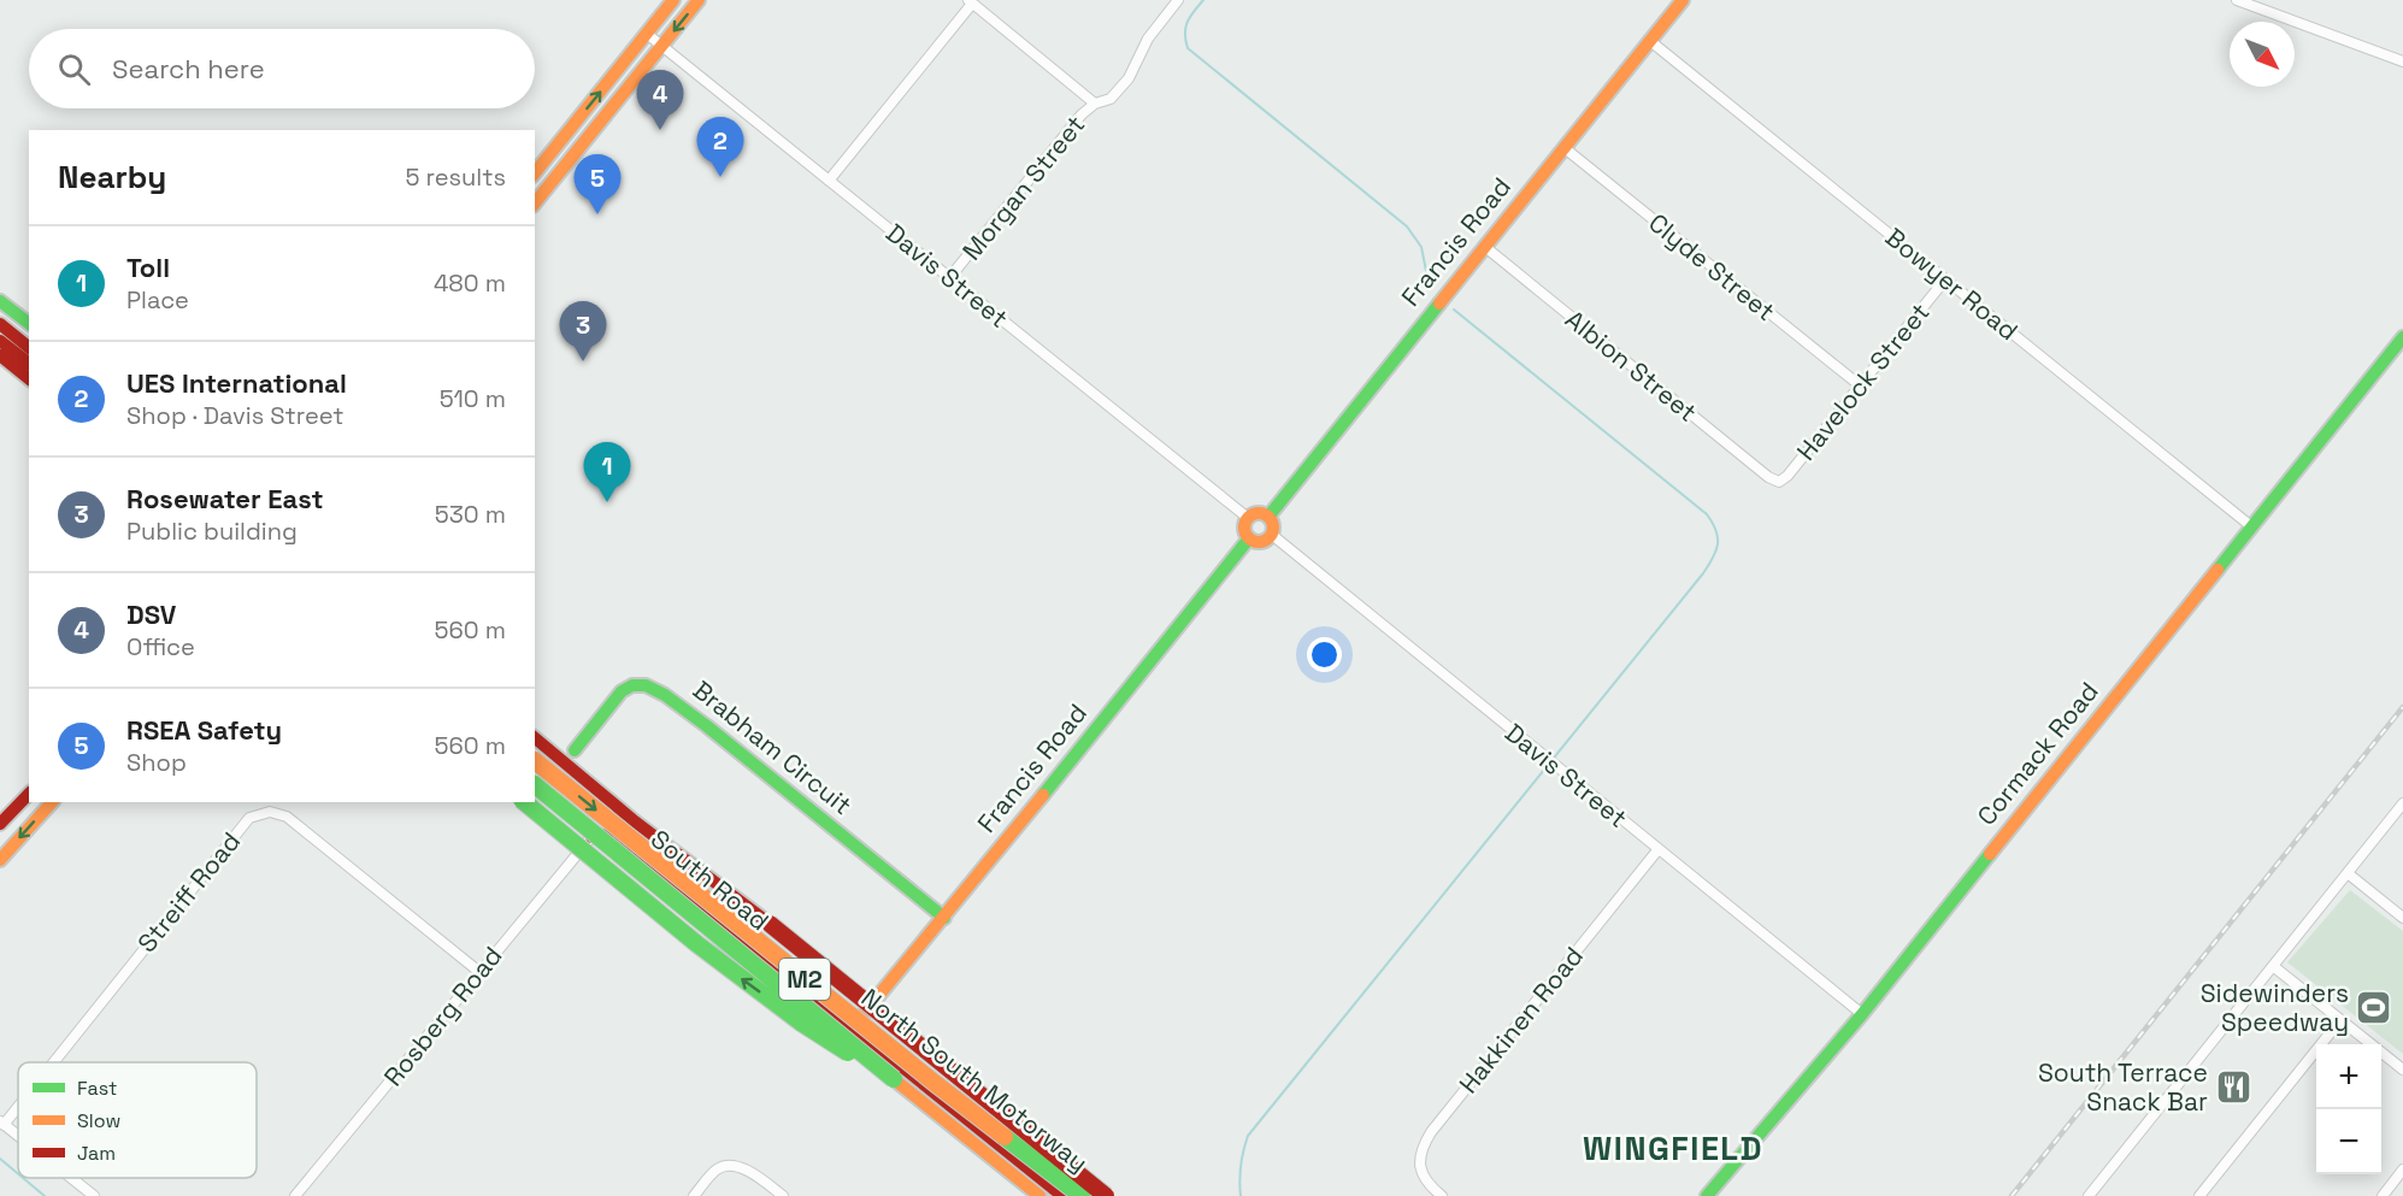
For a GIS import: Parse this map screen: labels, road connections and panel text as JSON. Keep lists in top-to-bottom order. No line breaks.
{"streets":{"main road":["Francis Road","Brabham Circuit","Cormack Road","South Road","M2","North South Motorway"],"street":["Morgan Street","Clyde Street","Davis Street","Bowyer Road","Albion Street","Havelock Street","Streiff Road","Rosberg Road","Hakkinen Road"]},"crossings":[["Morgan Street","Davis Street"],["Francis Road","Clyde Street"],["Francis Road","Davis Street"],["Francis Road","Bowyer Road"],["Francis Road","Albion Street"],["Francis Road","Brabham Circuit"],["Francis Road","South Road"],["Clyde Street","Havelock Street"],["Davis Street","Cormack Road"],["Davis Street","Hakkinen Road"],["Bowyer Road","Havelock Street"],["Bowyer Road","Cormack Road"],["Albion Street","Havelock Street"],["South Road","Rosberg Road"],["Streiff Road","Rosberg Road"]],"districts":["WINGFIELD"],"places":{"sports":["Sidewinders Speedway"],"restaurant":["South Terrace Snack Bar"]},"legend":["Fast","Slow","Jam"],"north":"bottom right","page":{"search":"Search here","pins":["4","2","5","3","1"],"heading":["Nearby","5 results"],"list":[{"mark":"1","name":"Toll","note":"Place","value":"480 m"},{"mark":"2","name":"UES International","note":"Shop · Davis Street","value":"510 m"},{"mark":"3","name":"Rosewater East","note":"Public building","value":"530 m"},{"mark":"4","name":"DSV","note":"Office","value":"560 m"},{"mark":"5","name":"RSEA Safety","note":"Shop","value":"560 m"}],"map_buttons":["+","−"]}}
